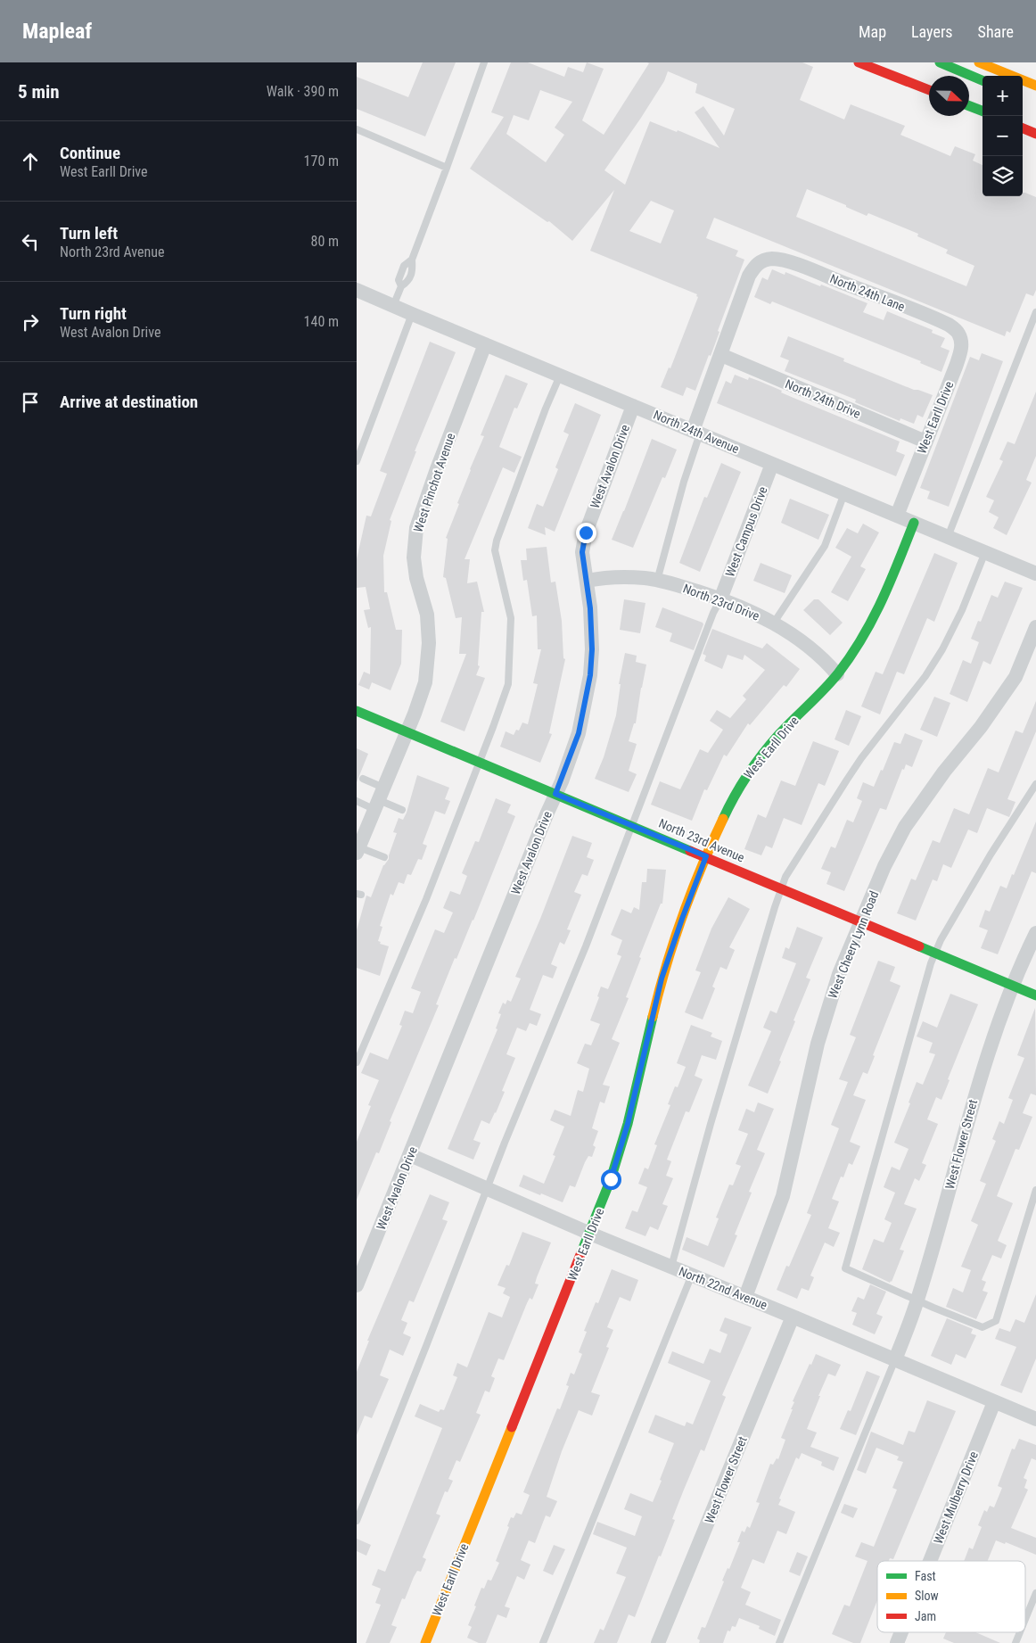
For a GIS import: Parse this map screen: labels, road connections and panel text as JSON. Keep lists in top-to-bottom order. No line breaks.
{"streets":{"main road":["West Earll Drive","North 23rd Avenue"],"street":["North 24th Lane","North 24th Drive","North 24th Avenue","West Avalon Drive","West Pinchot Avenue","West Campus Drive","North 23rd Drive","West Cheery Lynn Road","West Flower Street","North 22nd Avenue","West Mulberry Drive"]},"crossings":[["North 24th Lane","North 24th Drive"],["North 24th Lane","West Earll Drive"],["North 24th Drive","West Earll Drive"],["West Earll Drive","North 24th Avenue"],["West Earll Drive","North 23rd Drive"],["West Earll Drive","North 23rd Avenue"],["West Earll Drive","North 22nd Avenue"],["North 24th Avenue","West Avalon Drive"],["North 24th Avenue","West Pinchot Avenue"],["North 24th Avenue","West Campus Drive"],["West Avalon Drive","North 23rd Drive"],["West Avalon Drive","North 23rd Avenue"],["West Avalon Drive","North 22nd Avenue"],["West Pinchot Avenue","North 23rd Avenue"],["West Campus Drive","North 23rd Drive"],["North 23rd Avenue","West Cheery Lynn Road"],["North 23rd Avenue","West Flower Street"],["West Cheery Lynn Road","North 22nd Avenue"],["West Flower Street","North 22nd Avenue"],["North 22nd Avenue","West Mulberry Drive"]],"legend":["Fast","Slow","Jam"],"north":"right","page":{"header":"Mapleaf","nav":["Map","Layers","Share"],"heading":["5 min","Walk · 390 m"],"map_buttons":["+","−"],"list":[["Continue","West Earll Drive","170 m"],["Turn left","North 23rd Avenue","80 m"],["Turn right","West Avalon Drive","140 m"],"Arrive at destination"]}}
